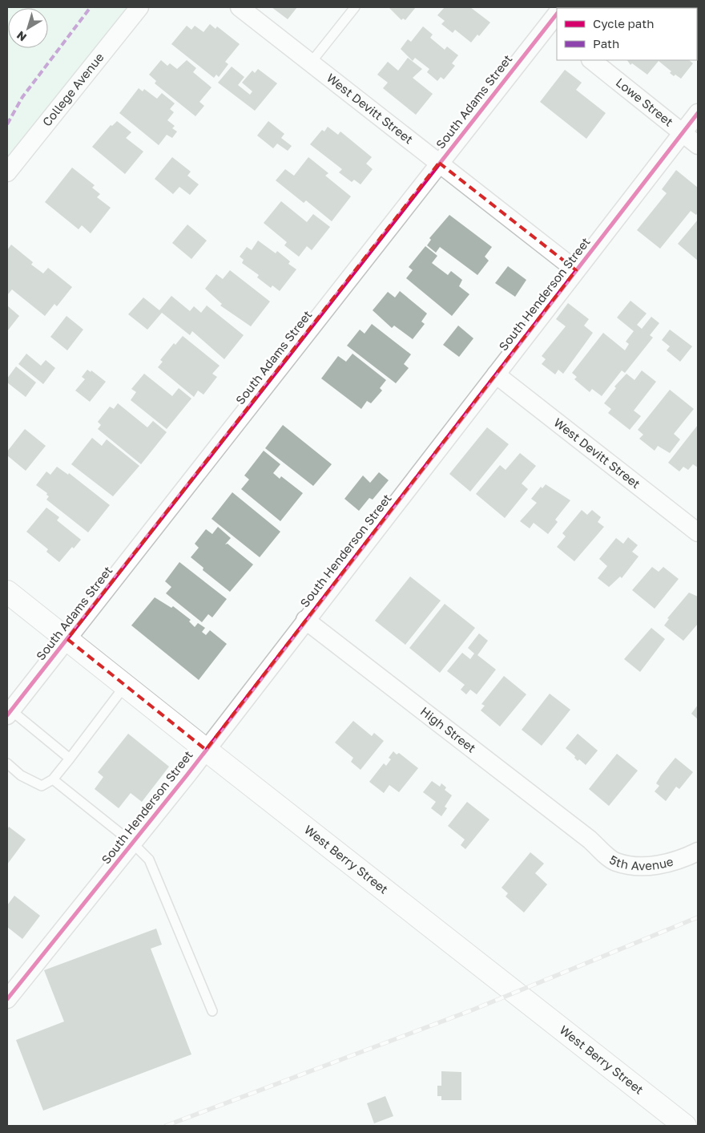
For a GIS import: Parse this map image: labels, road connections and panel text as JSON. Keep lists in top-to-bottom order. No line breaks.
{"streets":{"main road":["West Berry Street"],"street":["College Avenue","South Adams Street","Lowe Street","West Devitt Street","South Henderson Street","High Street","5th Avenue"]},"crossings":[["South Adams Street","West Devitt Street"],["South Adams Street","West Berry Street"],["Lowe Street","South Henderson Street"],["West Devitt Street","South Henderson Street"],["South Henderson Street","High Street"],["South Henderson Street","West Berry Street"],["High Street","5th Avenue"]],"legend":["Cycle path","Path"],"north":"bottom left"}
